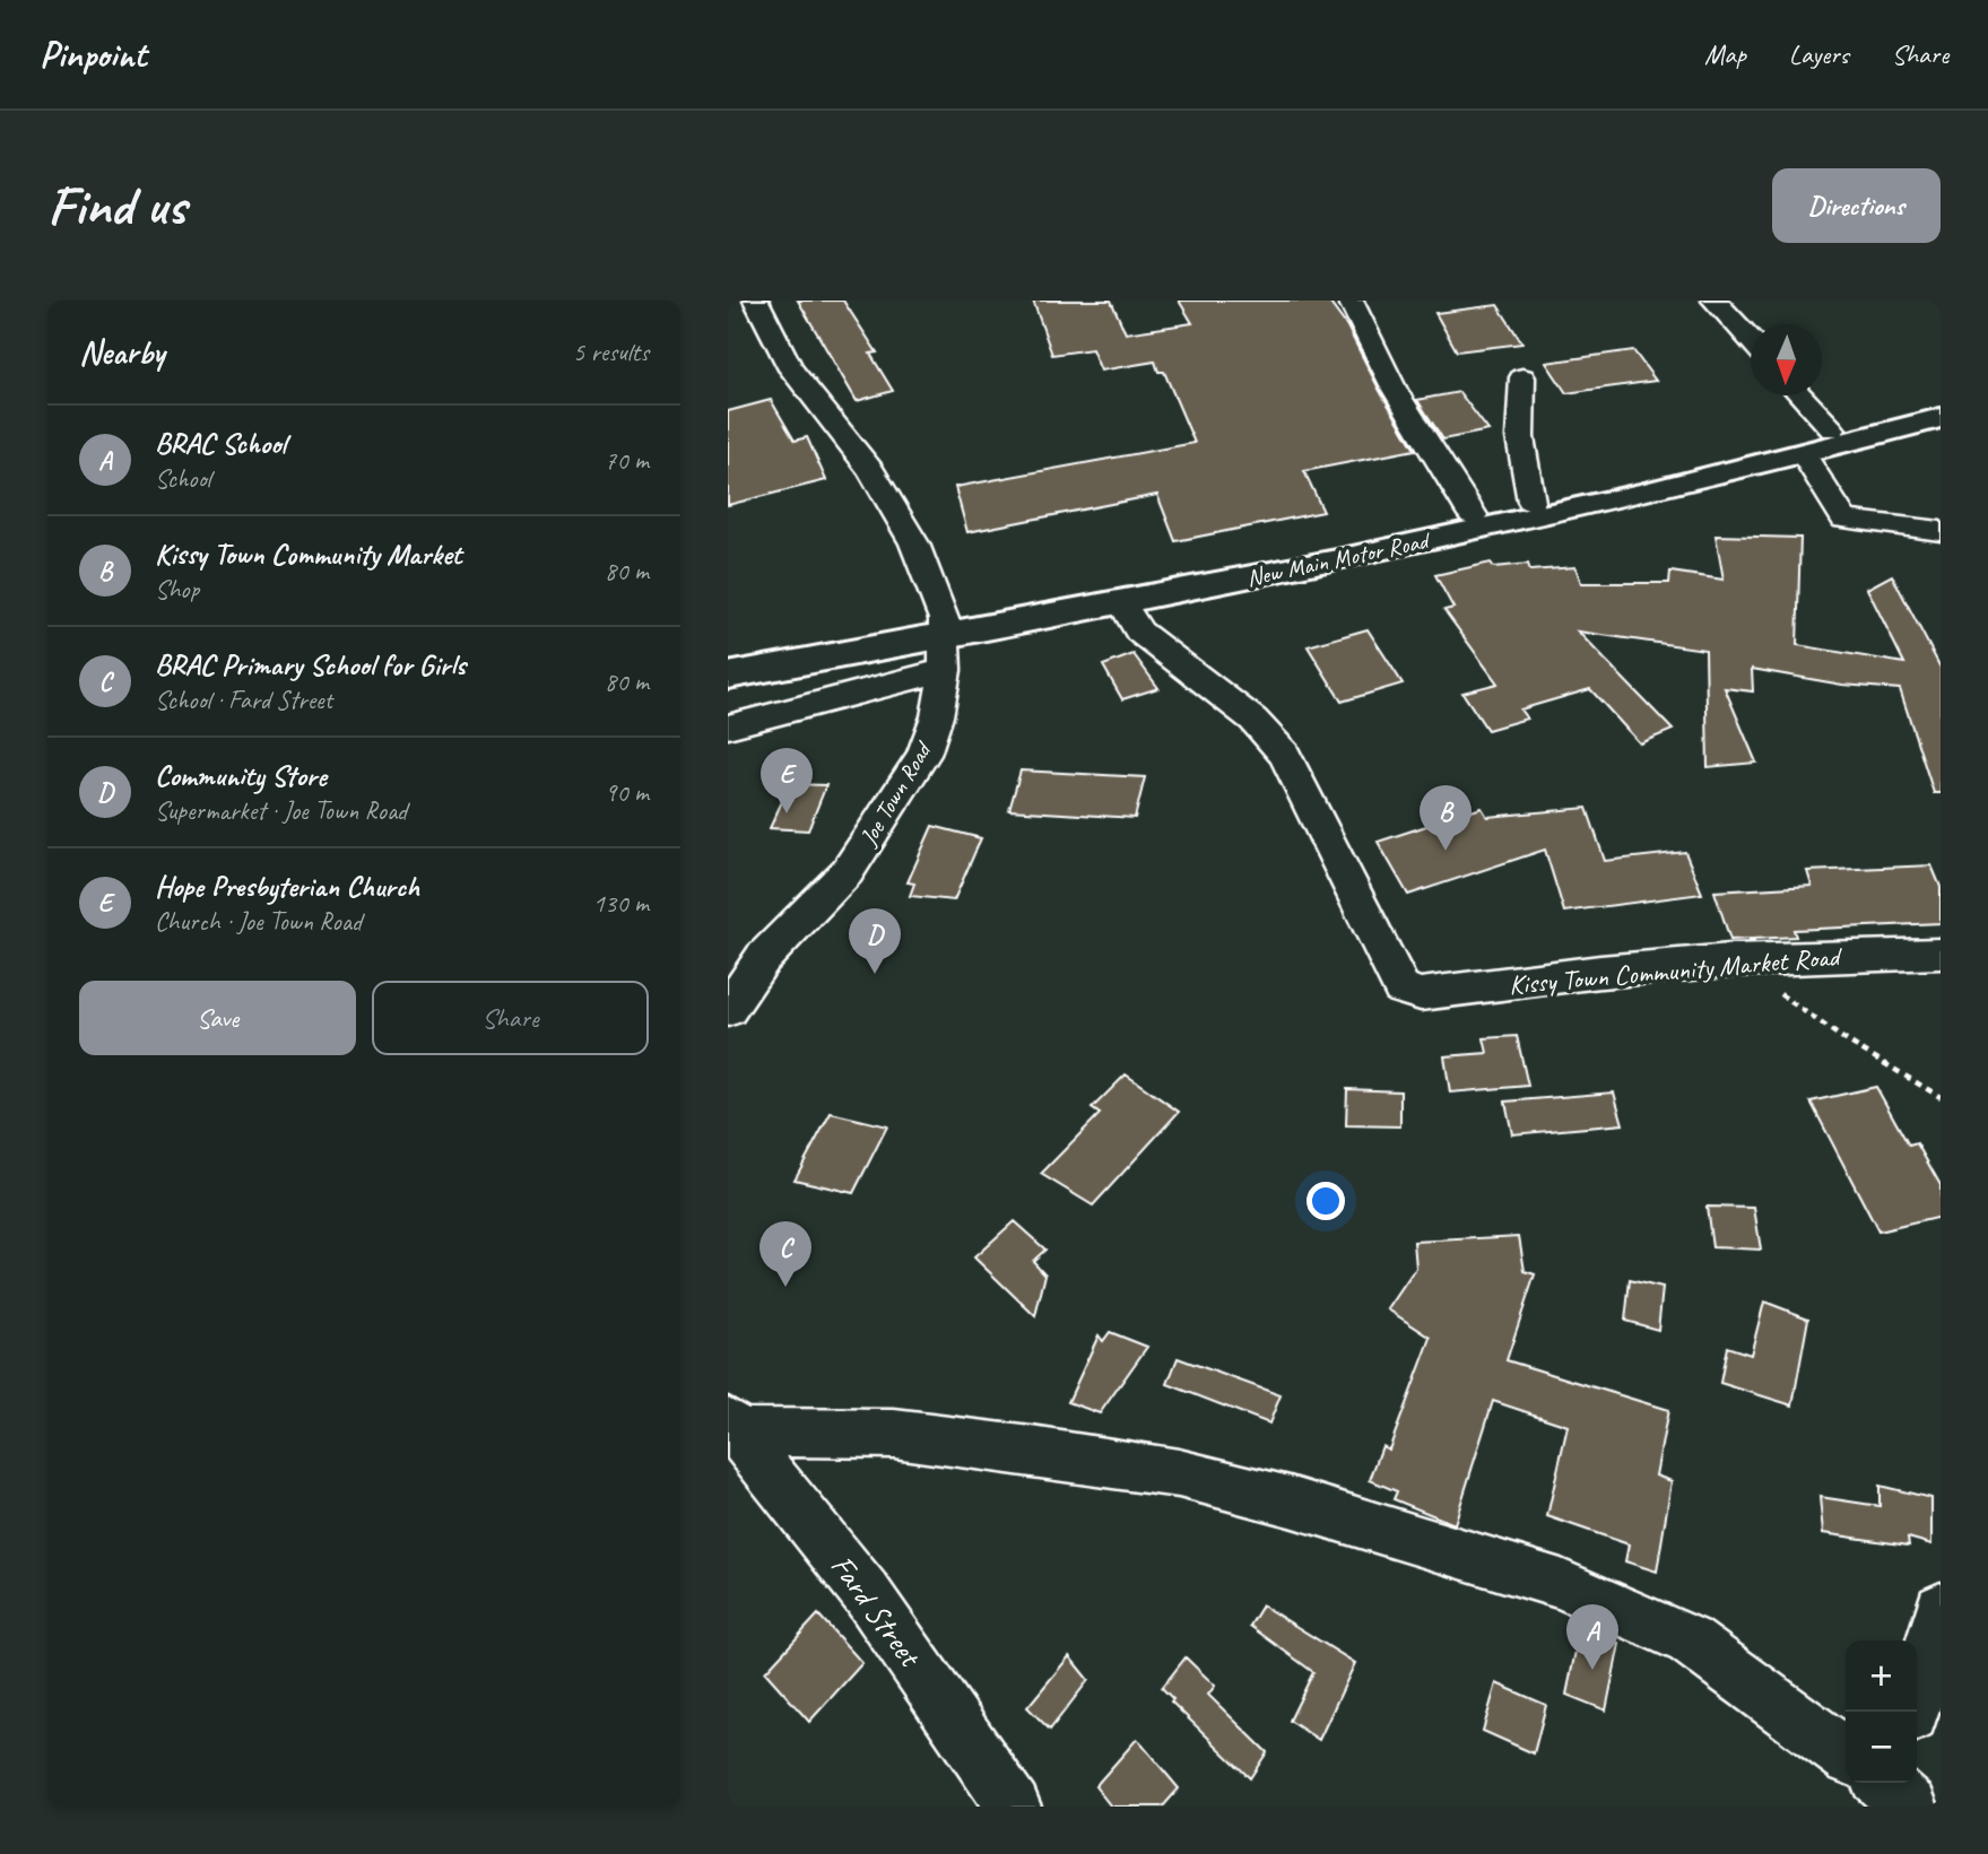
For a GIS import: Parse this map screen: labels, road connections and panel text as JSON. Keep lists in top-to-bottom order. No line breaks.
{"streets":{"highway":["New Main Motor Road"],"street":["Joe Town Road","Kissy Town Community Market Road","Fard Street"]},"crossings":[["New Main Motor Road","Joe Town Road"],["New Main Motor Road","Kissy Town Community Market Road"]],"north":"bottom","page":{"header":"Pinpoint","nav":["Map","Layers","Share"],"buttons":["Directions",["Save","Share"]],"title":"Find us","heading":["Nearby","5 results"],"list":[{"mark":"A","name":"BRAC School","note":"School","value":"70 m"},{"mark":"B","name":"Kissy Town Community Market","note":"Shop","value":"80 m"},{"mark":"C","name":"BRAC Primary School for Girls","note":"School · Fard Street","value":"80 m"},{"mark":"D","name":"Community Store","note":"Supermarket · Joe Town Road","value":"90 m"},{"mark":"E","name":"Hope Presbyterian Church","note":"Church · Joe Town Road","value":"130 m"}],"pins":["E","B","D","C","A"],"map_buttons":["+","−"]}}
